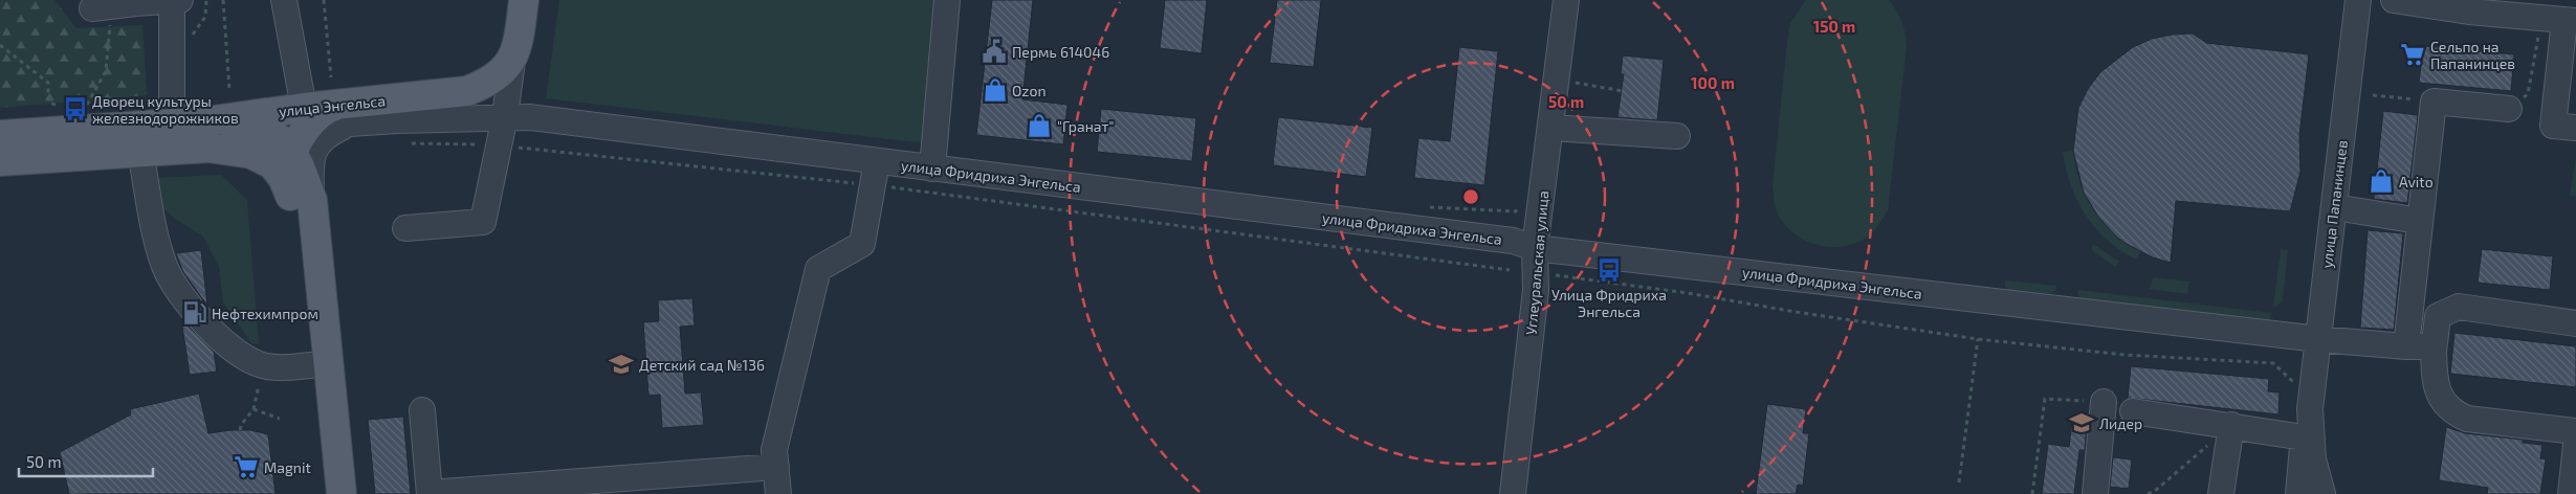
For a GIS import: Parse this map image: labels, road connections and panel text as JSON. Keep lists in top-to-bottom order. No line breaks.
{"streets":{"main road":["улица Энгельса"],"street":["улица Фридриха Энгельса","улица Папанинцев","Углеуральская улица"]},"crossings":[["улица Энгельса","улица Фридриха Энгельса"],["улица Фридриха Энгельса","улица Папанинцев"],["улица Фридриха Энгельса","Углеуральская улица"]],"places":{"public building":["Пермь 614046"],"supermarket":["Сельпо на Папанинцев","Magnit"],"shop":["Ozon","\"Гранат\"","Avito"],"bus stop":["Дворец культуры железнодорожников","Улица Фридриха Энгельса"],"fuel station":["Нефтехимпром"],"school or university":["Детский сад №136","Лидер"]},"scale_bar":"50 m","rings":["150 m","100 m","50 m"]}
